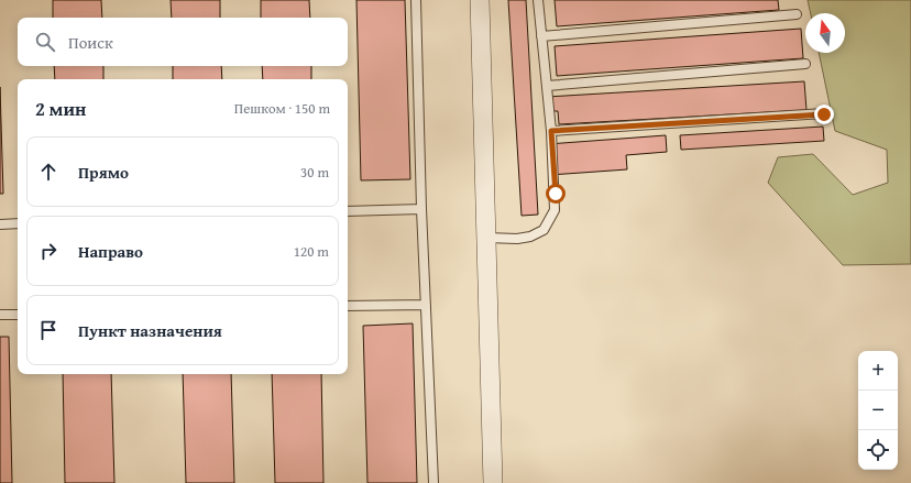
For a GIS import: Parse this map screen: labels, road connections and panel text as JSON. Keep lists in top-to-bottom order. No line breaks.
{"north":"top","page":{"search":"Поиск","heading":["2 мин","Пешком · 150 m"],"list":[["Прямо","30 m"],["Направо","120 m"],"Пункт назначения"],"map_buttons":["+","−"]}}
